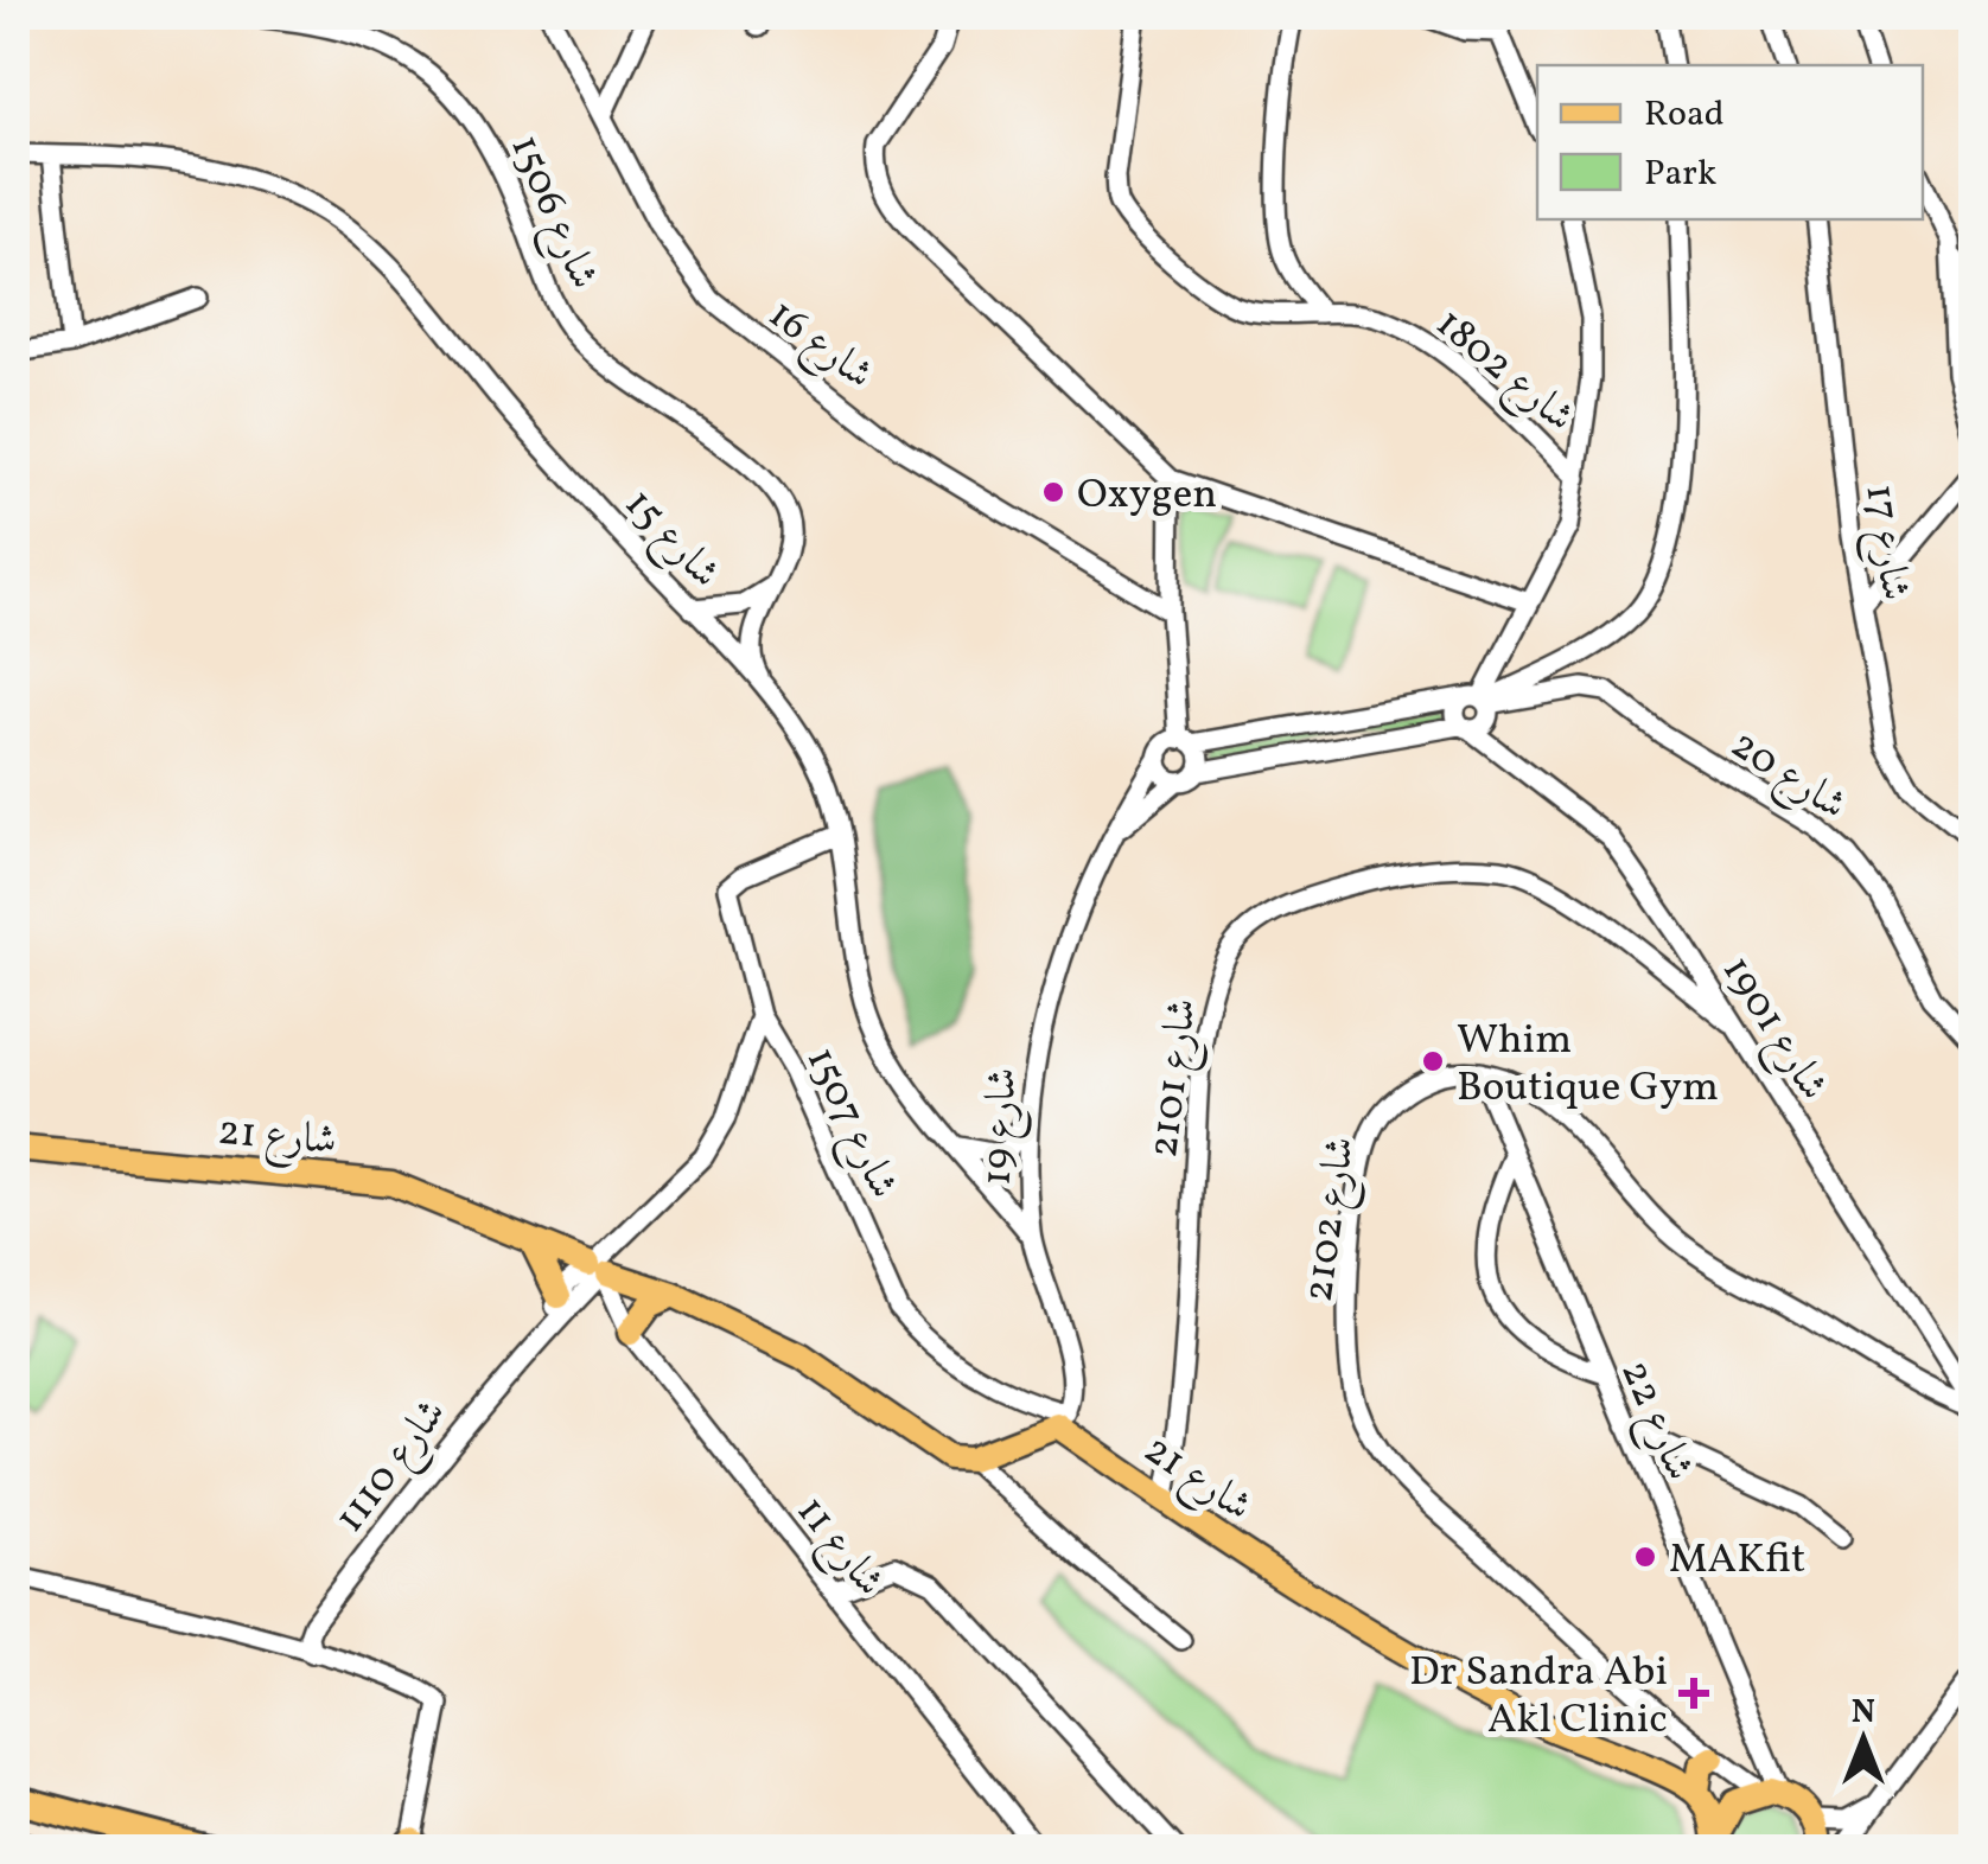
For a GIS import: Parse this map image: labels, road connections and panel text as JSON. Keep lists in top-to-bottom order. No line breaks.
{"streets":{"main road":["شارع 21"],"street":["شارع 1506","شارع 16","شارع 1802","شارع 15","شارع 17","شارع 20","شارع 1901","شارع 2101","شارع 1507","شارع 19","شارع 2102","شارع 22","شارع 1110","شارع 11"]},"crossings":[["شارع 1506","شارع 15"],["شارع 15","شارع 1507"],["شارع 15","شارع 19"],["شارع 20","شارع 19"],["شارع 1901","شارع 2101"],["شارع 2101","شارع 21"],["شارع 1507","شارع 19"],["شارع 1507","شارع 21"],["شارع 19","شارع 21"],["شارع 21","شارع 1110"],["شارع 21","شارع 11"],["شارع 2102","شارع 22"],["شارع 1110","شارع 11"]],"places":{"other":["Oxygen","Whim Boutique Gym","MAKfit"],"health":["Dr Sandra Abi Akl Clinic"]},"legend":["Road","Park"],"north":"top"}
